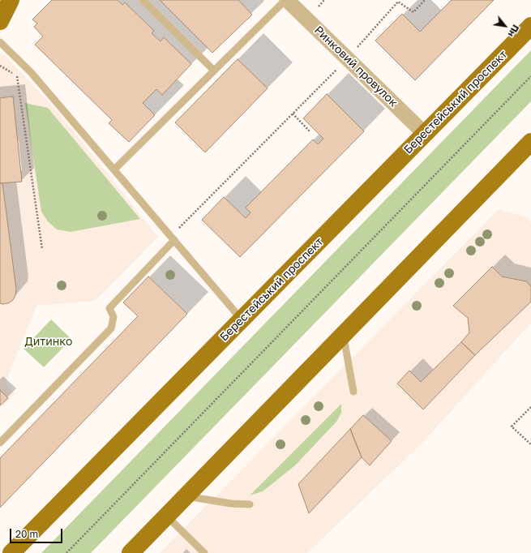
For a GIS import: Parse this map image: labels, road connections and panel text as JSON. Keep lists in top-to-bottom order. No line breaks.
{"streets":{"main road":["Берестейський проспект"],"street":["Ринковий провулок"]},"crossings":[["Ринковий провулок","Берестейський проспект"]],"parks":["Дитинко"],"scale_bar":"20 m","north":"bottom right"}
